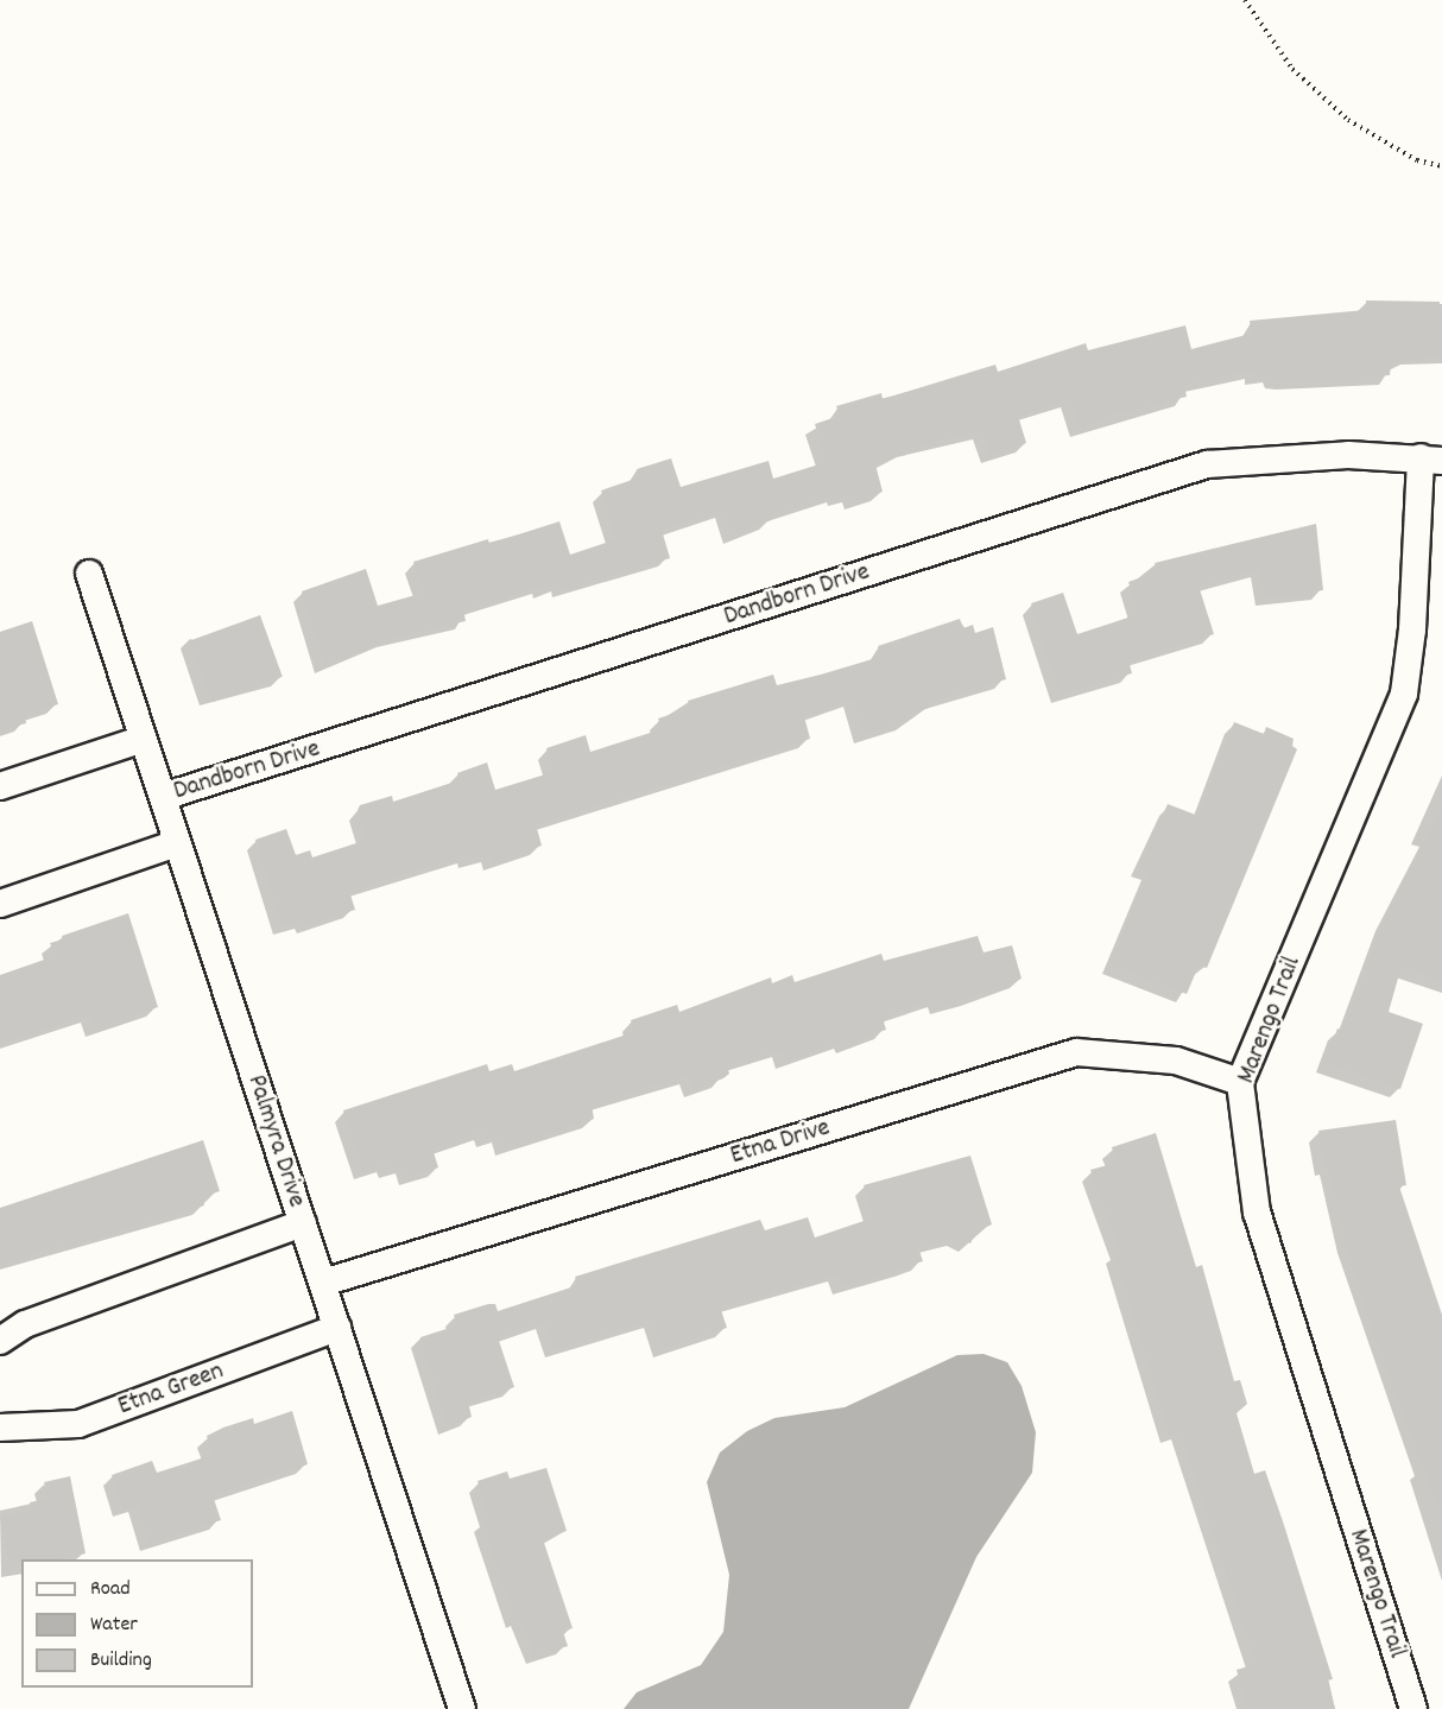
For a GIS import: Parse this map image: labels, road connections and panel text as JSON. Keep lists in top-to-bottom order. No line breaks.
{"streets":{"street":["Dandborn Drive","Marengo Trail","Palmyra Drive","Etna Drive","Etna Green"]},"crossings":[["Dandborn Drive","Marengo Trail"],["Dandborn Drive","Palmyra Drive"],["Marengo Trail","Etna Drive"],["Palmyra Drive","Etna Drive"],["Palmyra Drive","Etna Green"]],"legend":["Road","Water","Building"]}
